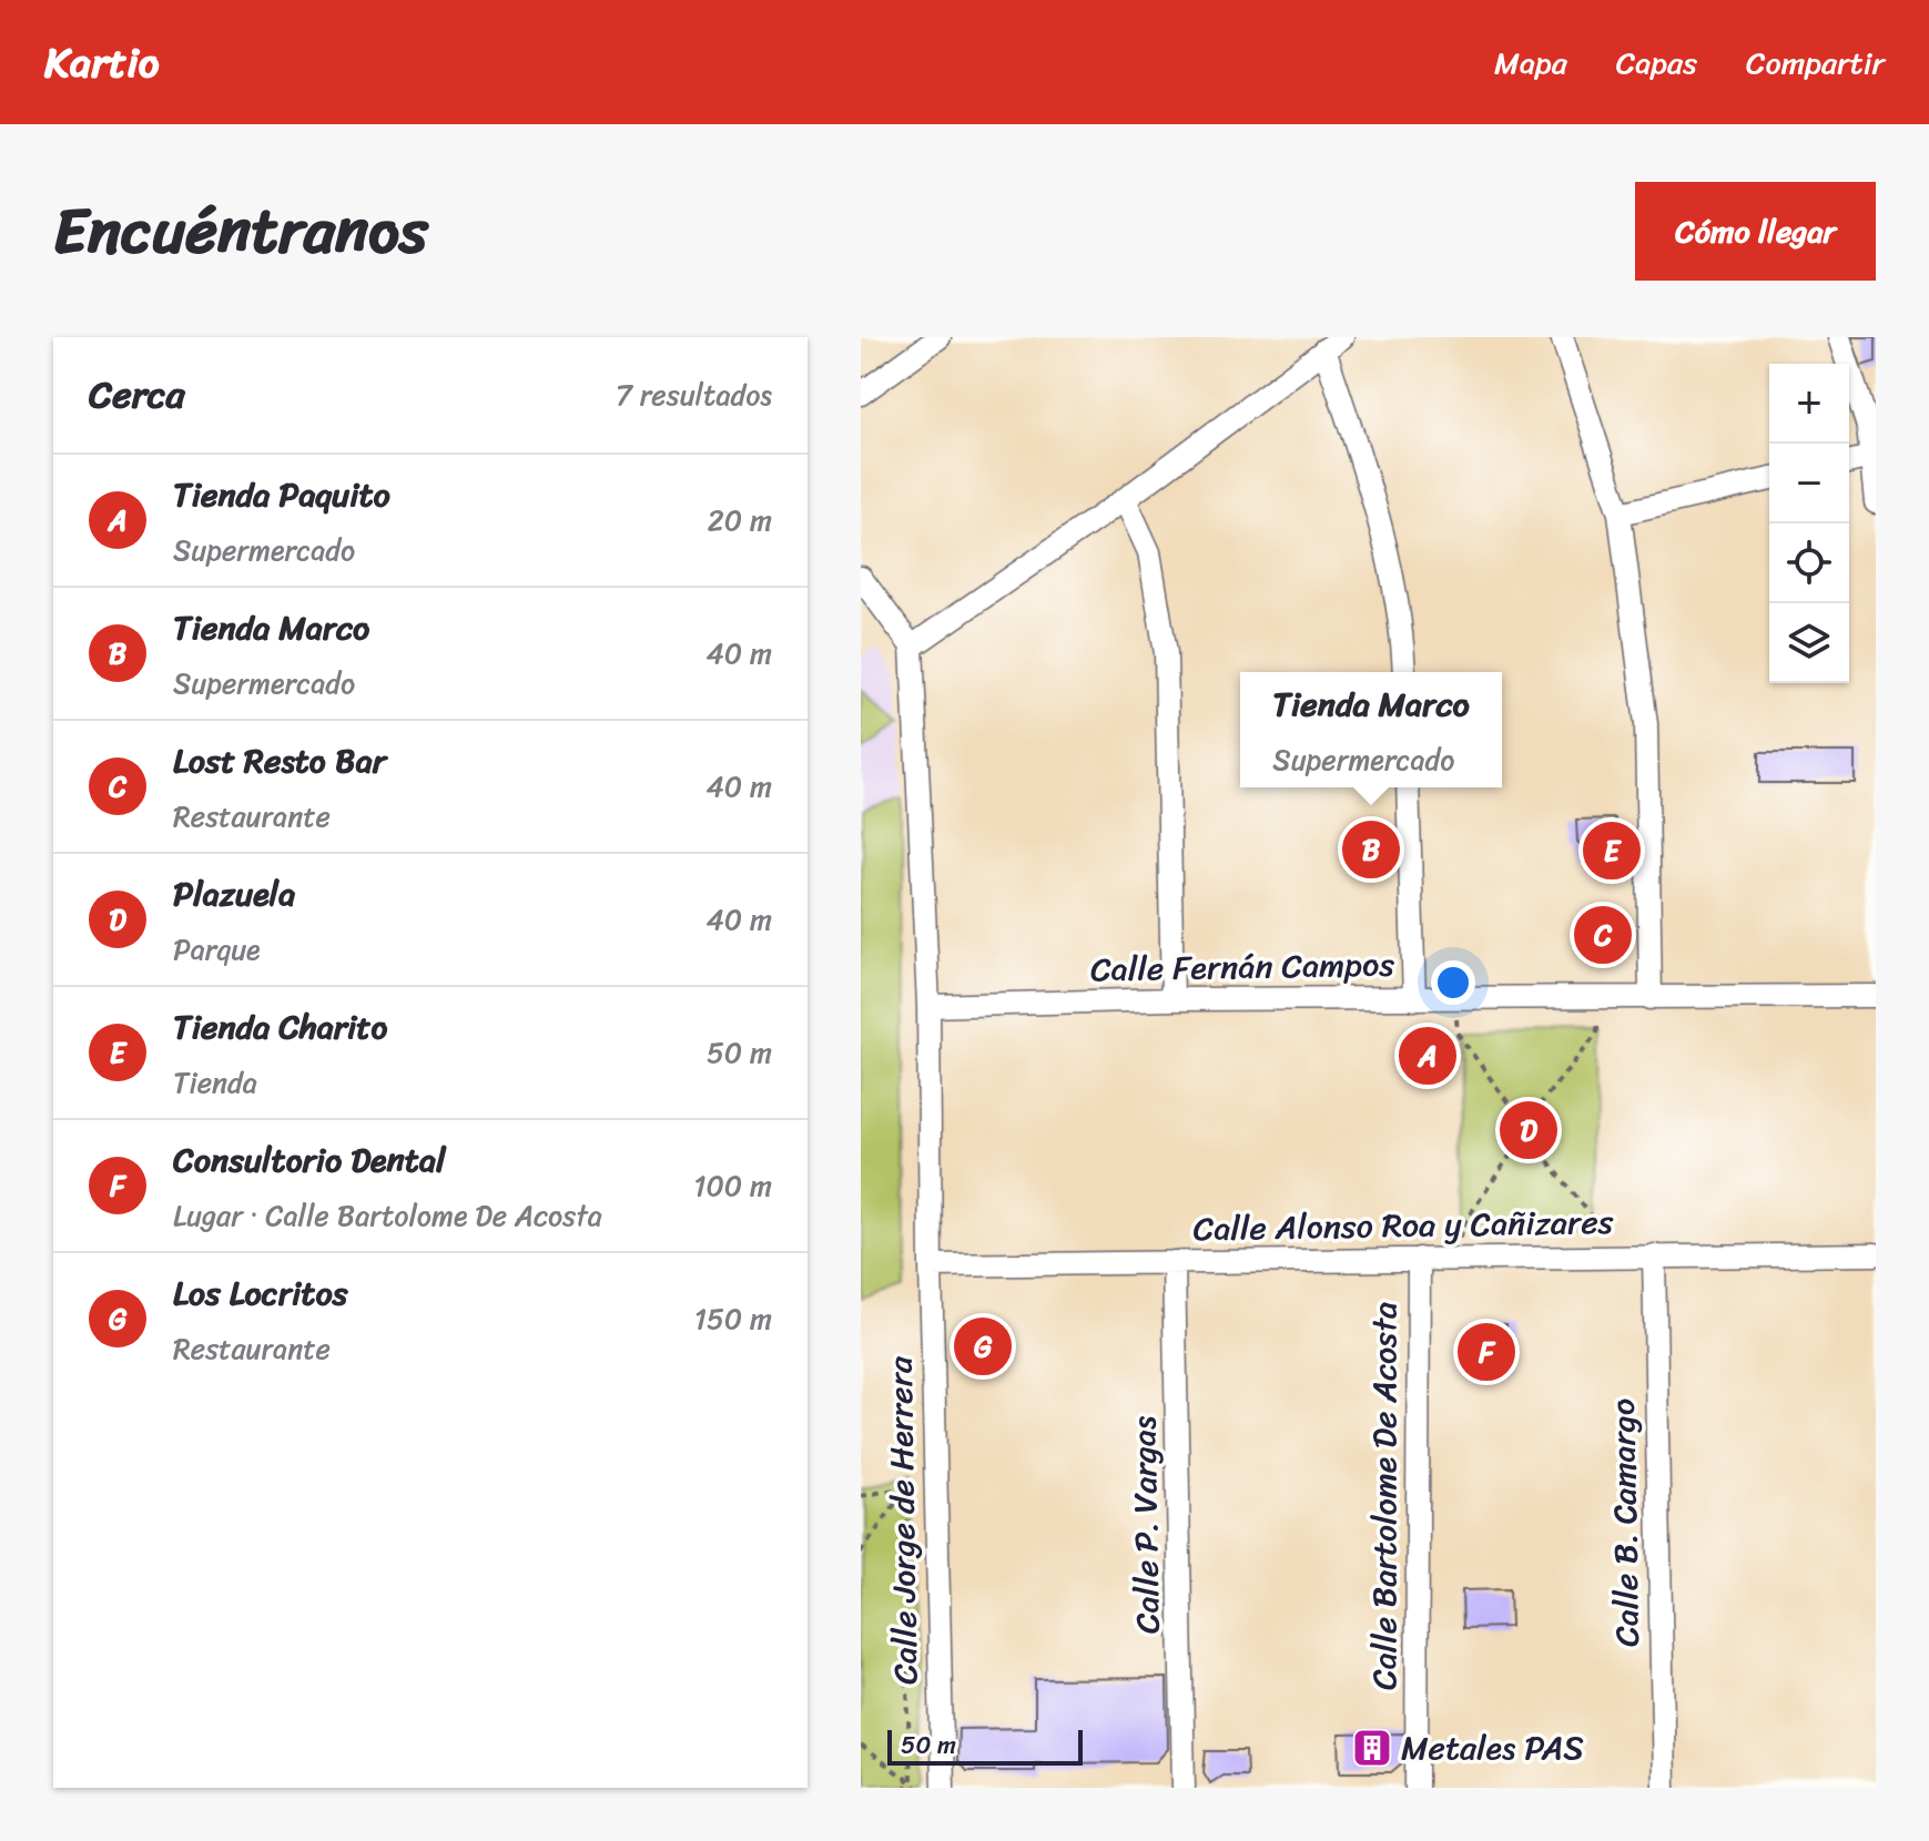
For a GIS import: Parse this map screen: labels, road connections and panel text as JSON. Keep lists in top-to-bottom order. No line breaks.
{"streets":{"street":["Calle Fernán Campos","Calle Alonso Roa y Cañizares","Calle Bartolome De Acosta","Calle Jorge de Herrera","Calle B. Camargo","Calle P. Vargas"]},"crossings":[["Calle Fernán Campos","Calle Jorge de Herrera"],["Calle Alonso Roa y Cañizares","Calle Bartolome De Acosta"],["Calle Alonso Roa y Cañizares","Calle Jorge de Herrera"],["Calle Alonso Roa y Cañizares","Calle B. Camargo"],["Calle Alonso Roa y Cañizares","Calle P. Vargas"]],"places":{"building":["Metales PAS"]},"scale_bar":"50 m","page":{"header":"Kartio","nav":["Mapa","Capas","Compartir"],"title":"Encuéntranos","buttons":"Cómo llegar","heading":["Cerca","7 resultados"],"map_buttons":["+","−"],"list":[{"mark":"A","name":"Tienda Paquito","note":"Supermercado","value":"20 m"},{"mark":"B","name":"Tienda Marco","note":"Supermercado","value":"40 m"},{"mark":"C","name":"Lost Resto Bar","note":"Restaurante","value":"40 m"},{"mark":"D","name":"Plazuela","note":"Parque","value":"40 m"},{"mark":"E","name":"Tienda Charito","note":"Tienda","value":"50 m"},{"mark":"F","name":"Consultorio Dental","note":"Lugar · Calle Bartolome De Acosta","value":"100 m"},{"mark":"G","name":"Los Locritos","note":"Restaurante","value":"150 m"}],"popup":["Tienda Marco","Supermercado"],"pins":["B","E","C","A","D","G","F"],"scale":"50 m"}}
